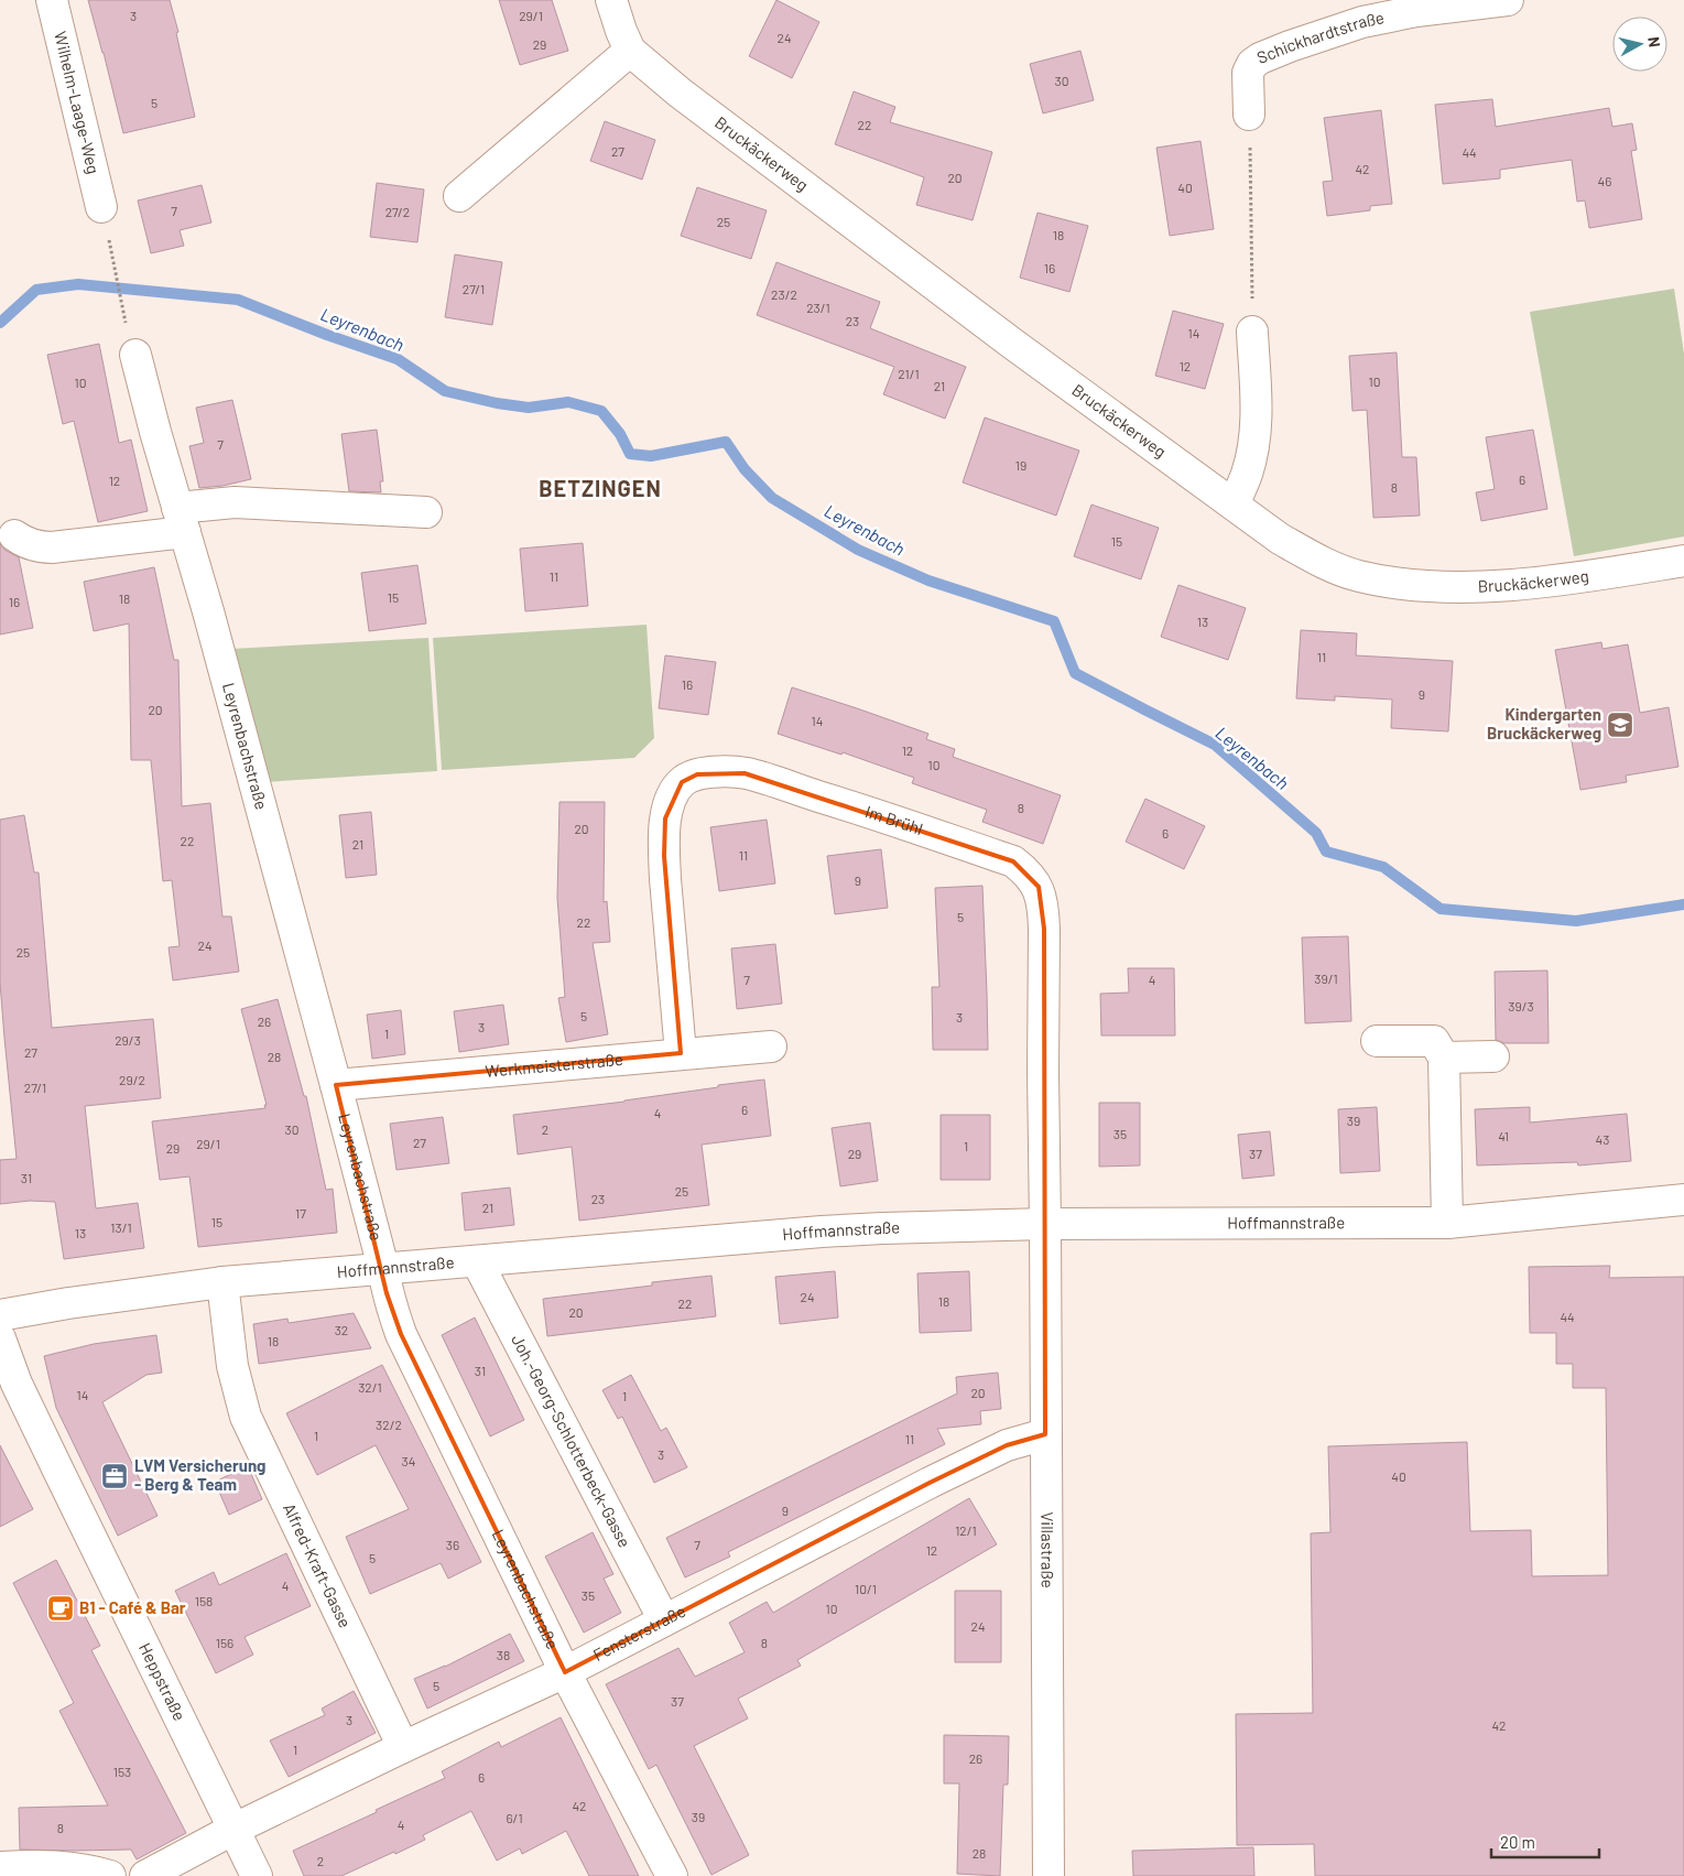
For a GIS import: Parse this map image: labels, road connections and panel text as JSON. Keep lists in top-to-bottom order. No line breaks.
{"streets":{"street":["Schickhardtstraße","Wilhelm-Laage-Weg","Bruckäckerweg","Leyrenbachstraße","Im Brühl","Werkmeisterstraße","Hoffmannstraße","Joh.-Georg-Schlotterbeck-Gasse","Villastraße","Alfred-Kraft-Gasse","Fensterstraße","Heppstraße"]},"crossings":[["Leyrenbachstraße","Werkmeisterstraße"],["Leyrenbachstraße","Hoffmannstraße"],["Leyrenbachstraße","Fensterstraße"],["Im Brühl","Werkmeisterstraße"],["Im Brühl","Hoffmannstraße"],["Im Brühl","Villastraße"],["Hoffmannstraße","Joh.-Georg-Schlotterbeck-Gasse"],["Hoffmannstraße","Villastraße"],["Hoffmannstraße","Alfred-Kraft-Gasse"],["Joh.-Georg-Schlotterbeck-Gasse","Fensterstraße"],["Villastraße","Fensterstraße"],["Alfred-Kraft-Gasse","Fensterstraße"],["Fensterstraße","Heppstraße"]],"districts":["BETZINGEN"],"water":["Leyrenbach"],"places":{"school or university":["Kindergarten Bruckäckerweg"],"office":["LVM Versicherung - Berg & Team"],"cafe":["B1 - Café & Bar"]},"house_numbers":["3","29/1","24","29","30","5","22","27","44","42","20","46","40","7","27/2","25","18","16","27/1","23/2","23/1","23","14","12","21/1","10","10","21","7","19","6","12","8","15","11","15","18","16","13","11","16","9","20","14","12","10","8","20","6","22","21","11","9","5","22","24","25","39/1","7","4","39/3","5","3","26","3","1","29/3","27","28","29/2","27/1","6","4","39","30","2","35","41","43","27","29/1","1","29","29","37","31","25","23","21","17","15","13/1","13","24","18","22","20","44","32","18","31","32/1","20","14","1","32/2","1","11","3","34","40","9","12/1","36","7","12","5","4","10/1","35","158","10","24","156","8","38","5","37","3","42","1","26","153","6","42","39","6/1","4","8","28","2"],"scale_bar":"20 m","north":"right"}
